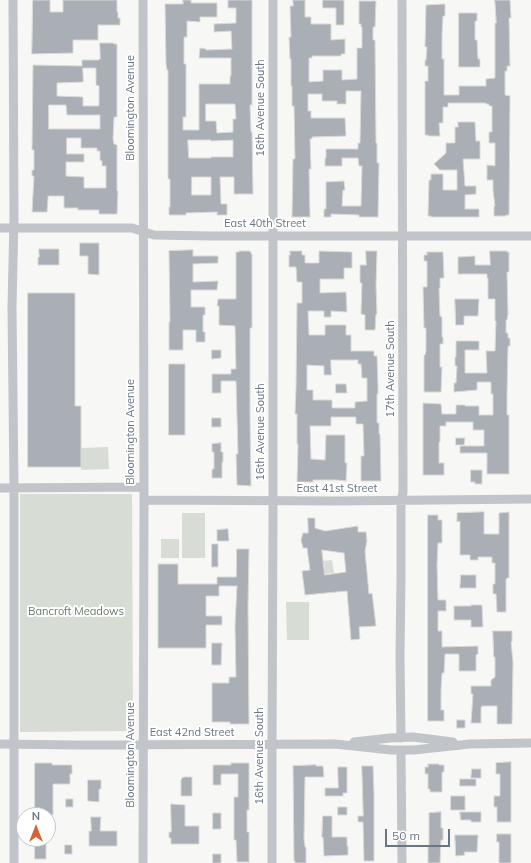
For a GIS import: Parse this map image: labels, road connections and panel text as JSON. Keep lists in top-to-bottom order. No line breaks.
{"streets":{"street":["Bloomington Avenue","16th Avenue South","East 40th Street","17th Avenue South","East 41st Street","East 42nd Street"]},"crossings":[["Bloomington Avenue","East 40th Street"],["Bloomington Avenue","East 41st Street"],["Bloomington Avenue","East 42nd Street"],["16th Avenue South","East 40th Street"],["16th Avenue South","East 41st Street"],["16th Avenue South","East 42nd Street"],["East 40th Street","17th Avenue South"],["17th Avenue South","East 41st Street"],["17th Avenue South","East 42nd Street"]],"parks":["Bancroft Meadows"],"scale_bar":"50 m","north":"top"}
